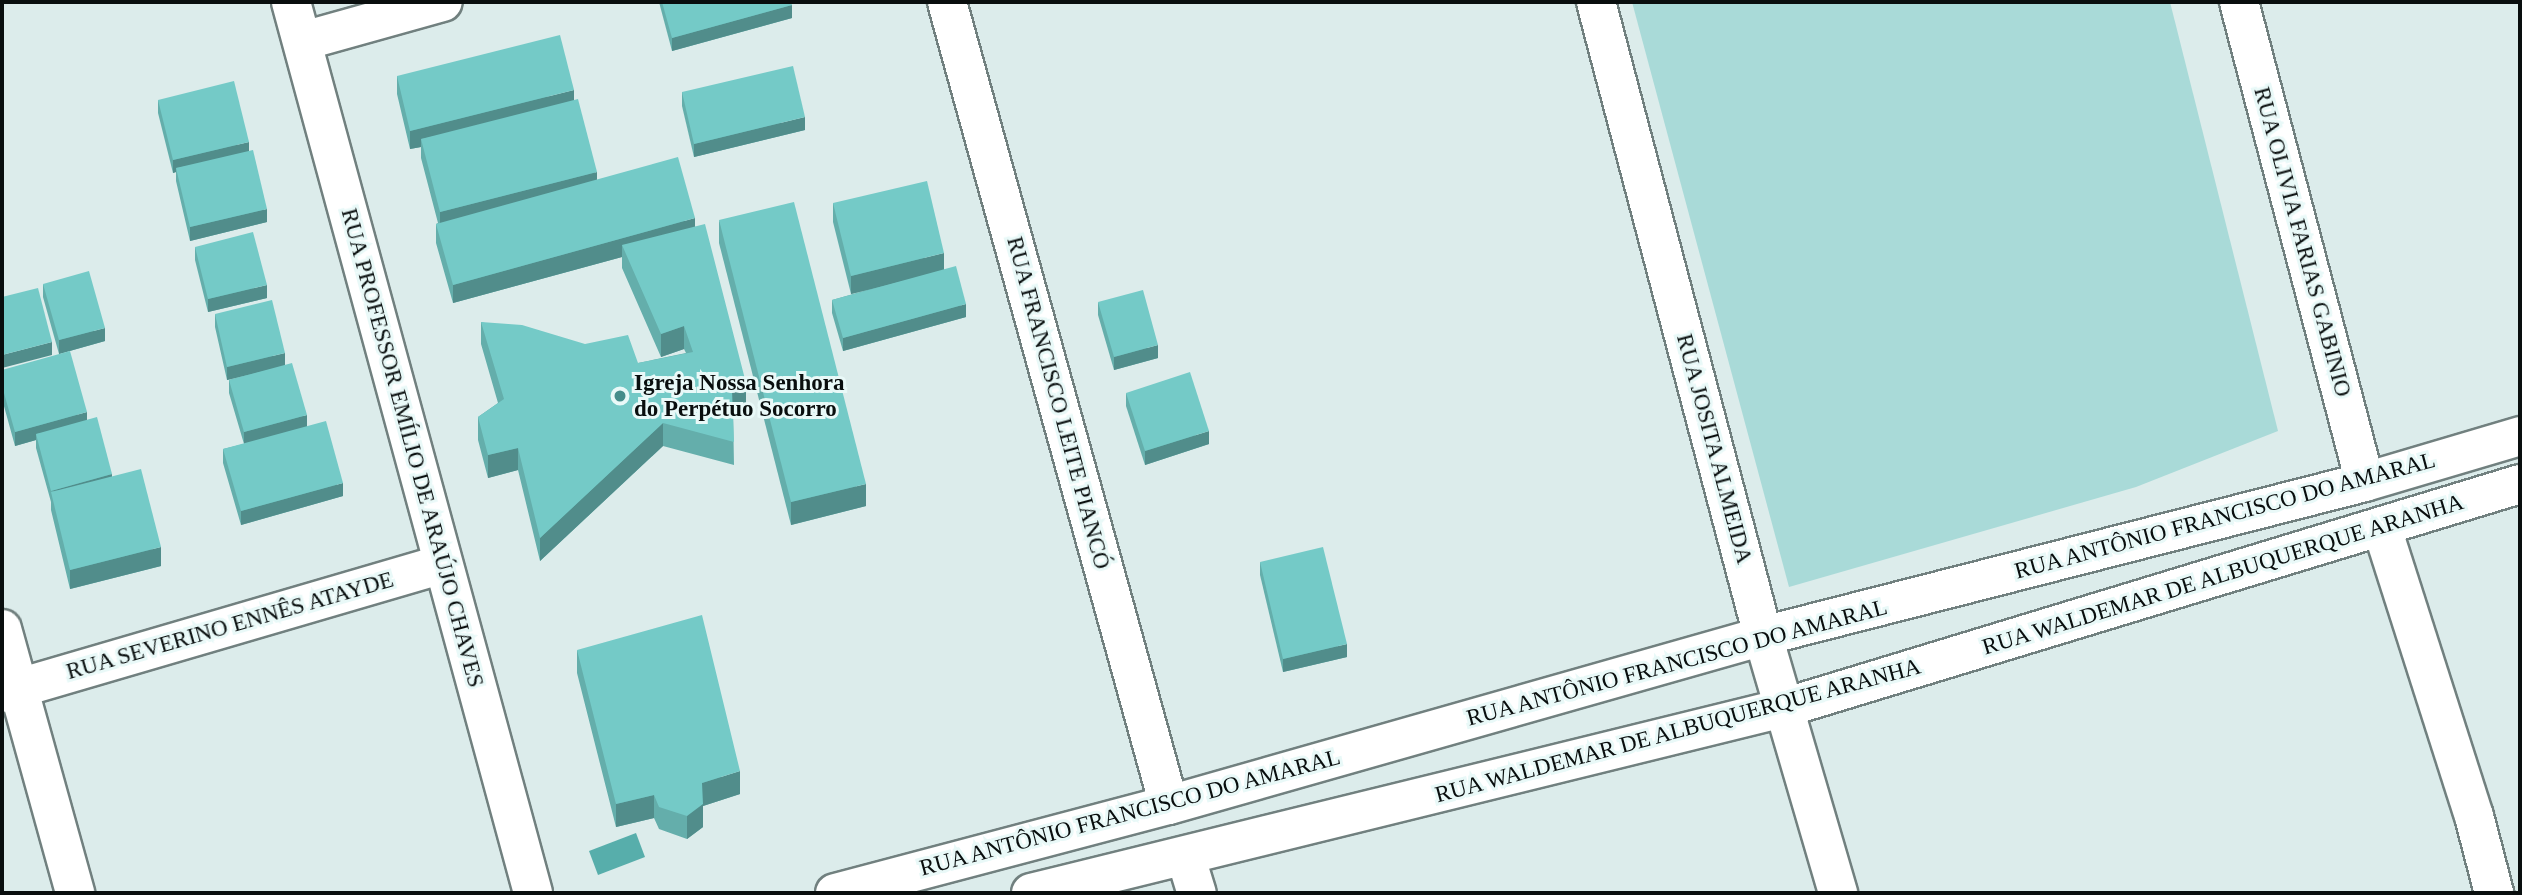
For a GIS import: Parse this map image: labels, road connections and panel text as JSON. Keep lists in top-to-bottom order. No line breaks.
{"streets":{"street":["RUA OLIVIA FARIAS GABINIO","RUA FRANCISCO LEITE PIANCÓ","RUA PROFESSOR EMÍLIO DE ARAÚJO CHAVES","RUA JOSITA ALMEIDA","RUA ANTÔNIO FRANCISCO DO AMARAL","RUA WALDEMAR DE ALBUQUERQUE ARANHA","RUA SEVERINO ENNÊS ATAYDE"]},"crossings":[["RUA OLIVIA FARIAS GABINIO","RUA ANTÔNIO FRANCISCO DO AMARAL"],["RUA FRANCISCO LEITE PIANCÓ","RUA ANTÔNIO FRANCISCO DO AMARAL"],["RUA PROFESSOR EMÍLIO DE ARAÚJO CHAVES","RUA SEVERINO ENNÊS ATAYDE"],["RUA JOSITA ALMEIDA","RUA ANTÔNIO FRANCISCO DO AMARAL"],["RUA JOSITA ALMEIDA","RUA WALDEMAR DE ALBUQUERQUE ARANHA"]],"places":["Igreja Nossa Senhora do Perpétuo Socorro"]}
